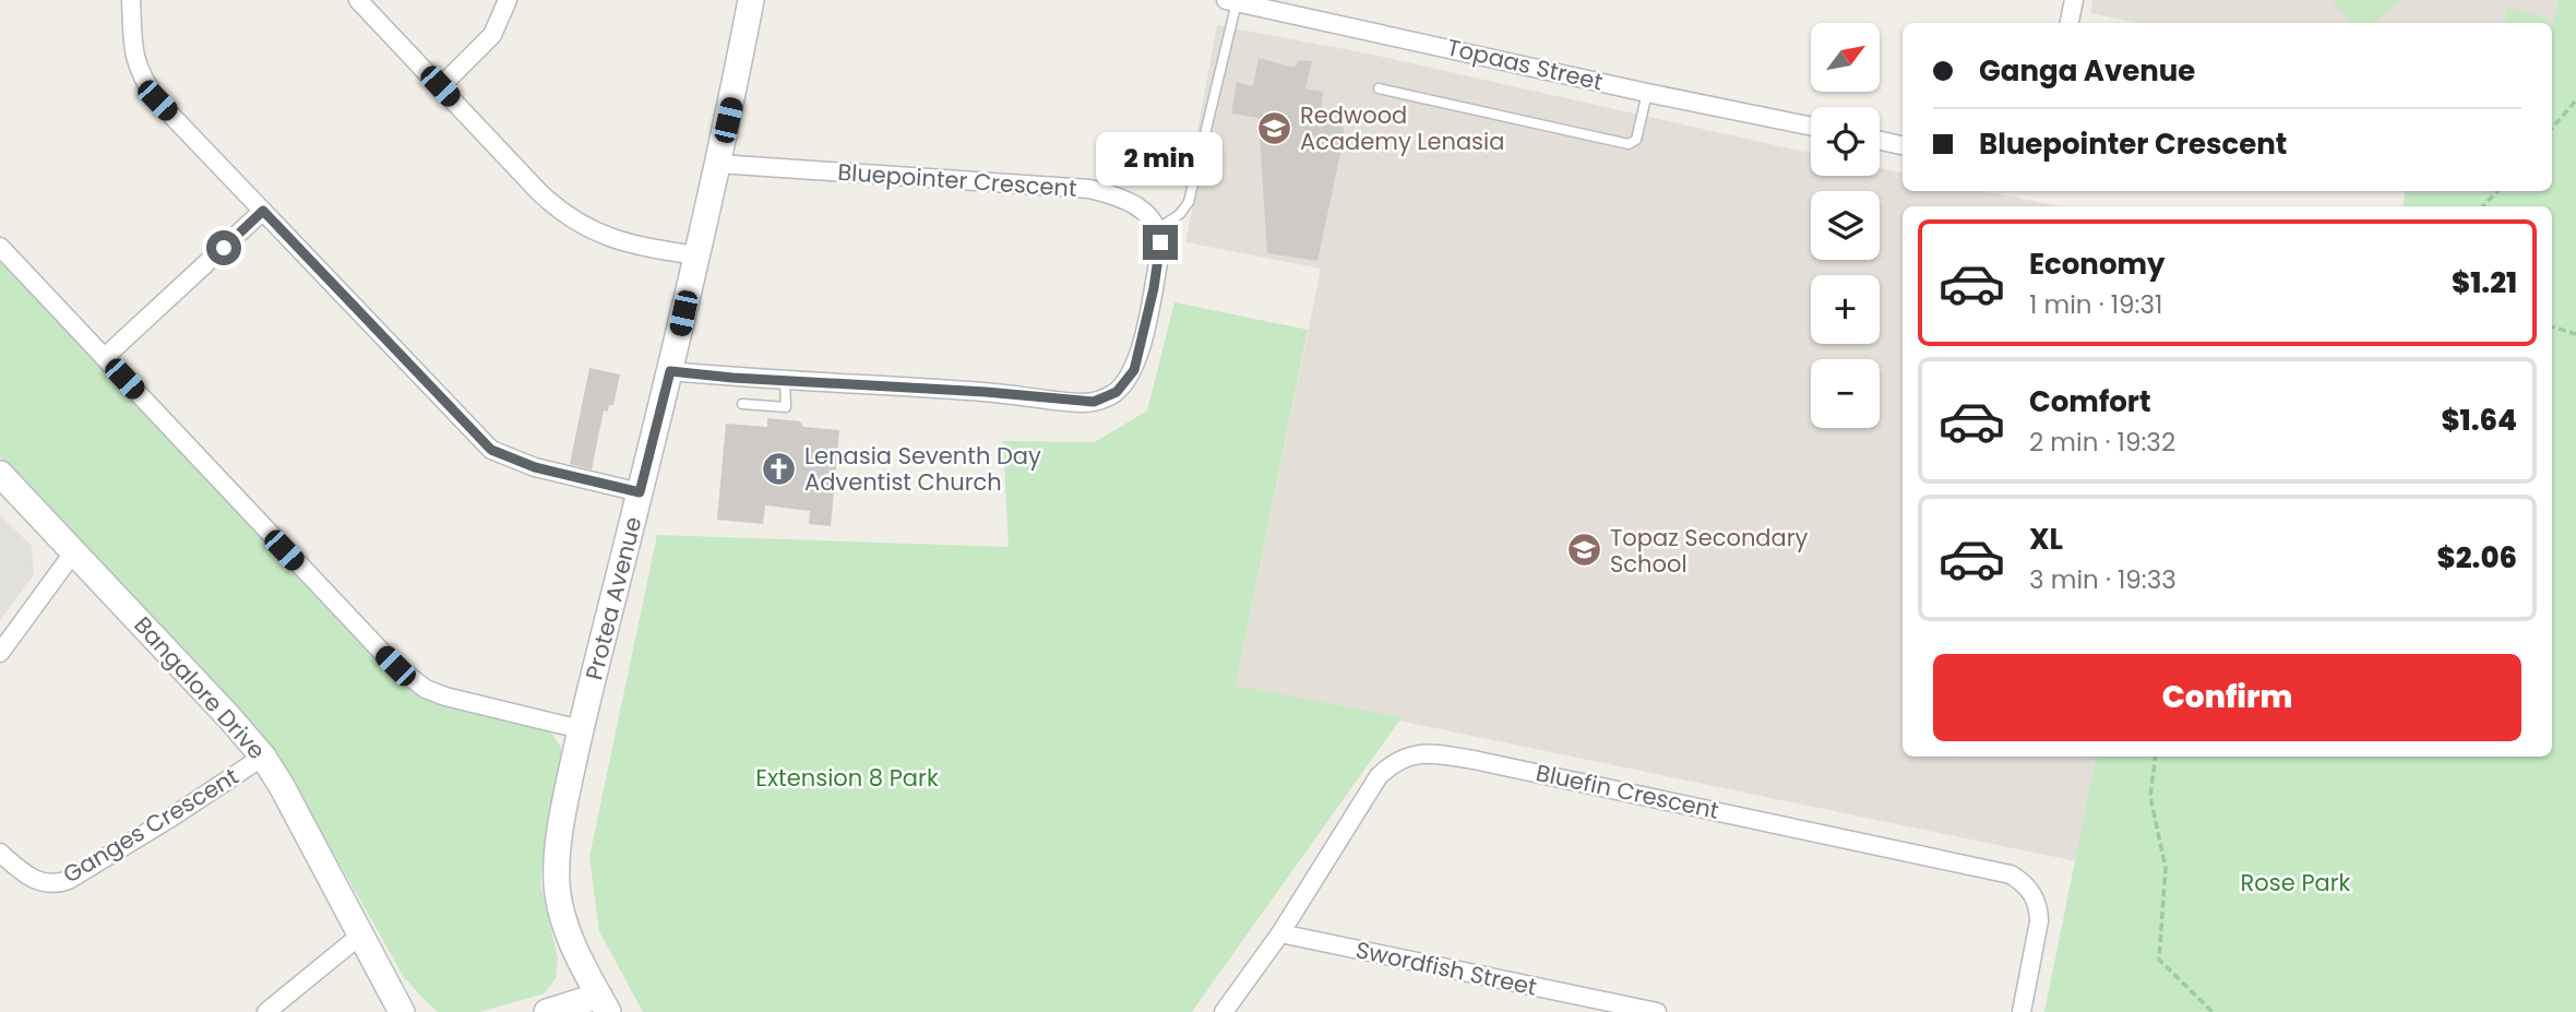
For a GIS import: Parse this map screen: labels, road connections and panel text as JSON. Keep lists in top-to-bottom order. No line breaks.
{"streets":{"street":["Topaas Street","Bluepointer Crescent","Protea Avenue","Bangalore Drive","Bluefin Crescent","Ganges Crescent","Swordfish Street"]},"crossings":[["Bluepointer Crescent","Protea Avenue"],["Bangalore Drive","Ganges Crescent"],["Bluefin Crescent","Swordfish Street"]],"parks":["Extension 8 Park","Rose Park"],"places":{"school or university":["Redwood Academy Lenasia","Topaz Secondary School"],"church":["Lenasia Seventh Day Adventist Church"]},"north":"top right","page":{"map_buttons":["+","−"],"banner":["Ganga Avenue","Bluepointer Crescent"],"bubble":"2 min","list":[{"name":"Economy","note":"1 min · 19:31","value":"$1.21"},{"name":"Comfort","note":"2 min · 19:32","value":"$1.64"},{"name":"XL","note":"3 min · 19:33","value":"$2.06"}],"buttons":"Confirm"}}
